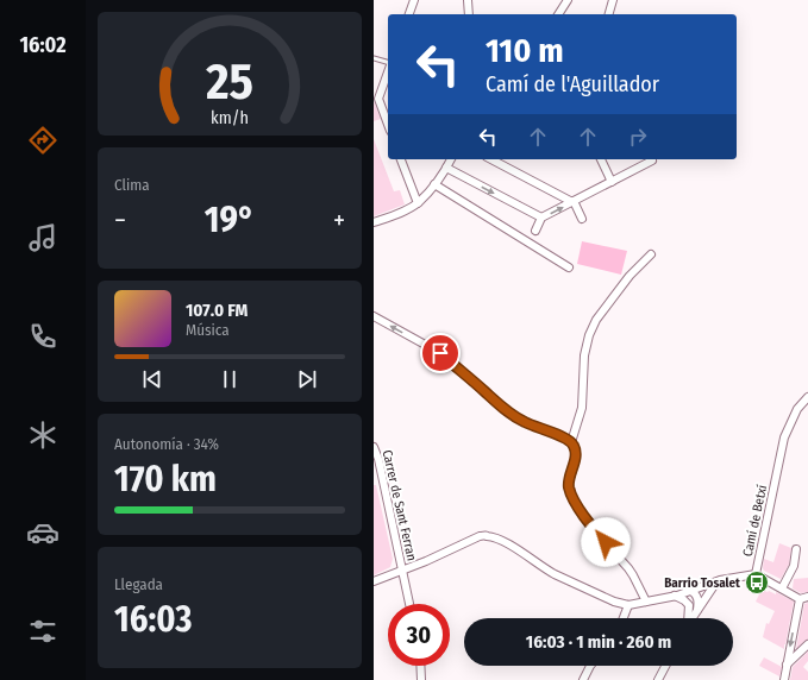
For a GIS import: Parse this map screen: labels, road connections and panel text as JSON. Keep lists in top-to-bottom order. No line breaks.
{"streets":{"street":["Carrer de Sant Ferran","Camí de Betxí"]},"places":{"bus stop":["Barrio Tosalet"]},"page":{"tabs":"16:02","turn":["110 m","Camí de l'Aguillador"],"tile":["Clima",["Autonomía · 34%","170 km"],["Llegada","16:03"]],"heat":["−","19°","+"],"song":["107.0 FM","Música"],"limit":"30","trip":"16:03 · 1 min · 260 m","gauge":["25","km/h"]}}
